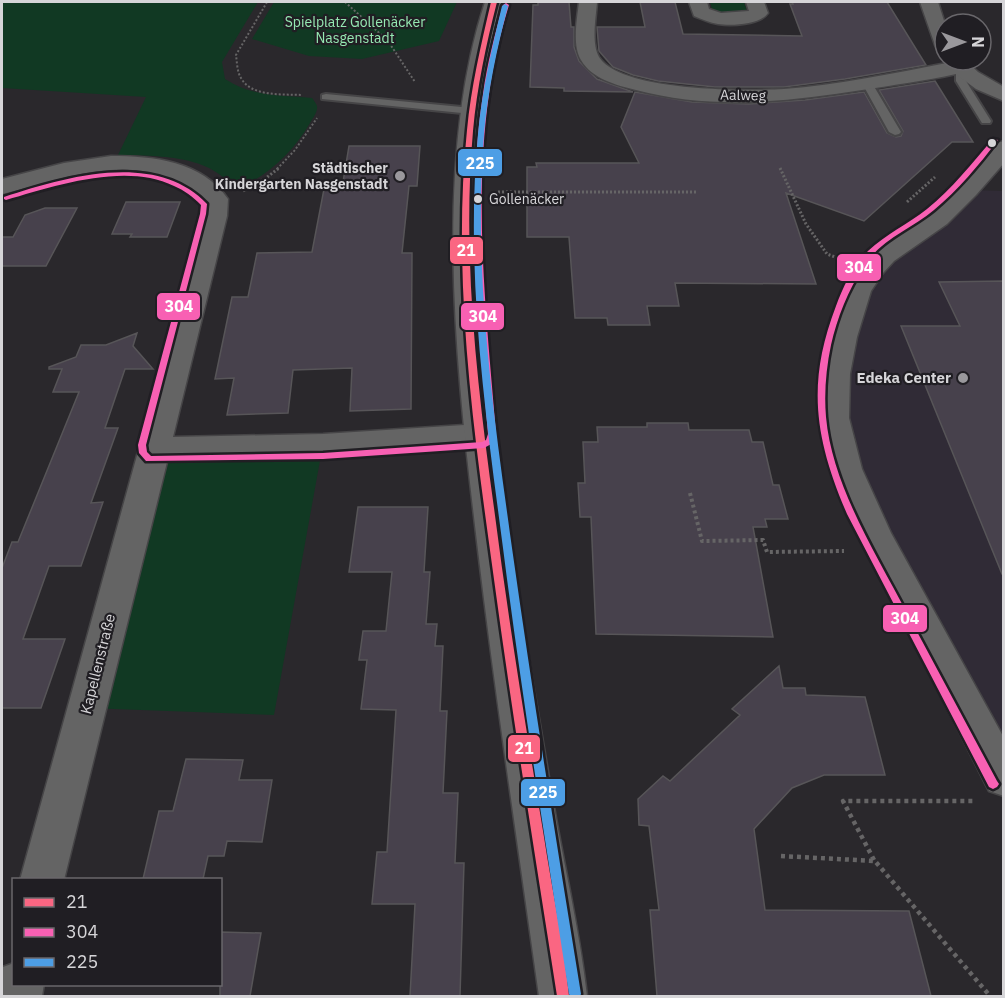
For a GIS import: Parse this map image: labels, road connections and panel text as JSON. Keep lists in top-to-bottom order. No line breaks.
{"streets":{"street":["Aalweg","Kapellenstraße"]},"parks":["Spielplatz Gollenäcker Nasgenstadt"],"places":["Städtischer Kindergarten Nasgenstadt","Gollenäcker","Edeka Center"],"lines":["transit line 21","transit line 304","transit line 225"],"legend":["21","304","225"],"north":"right"}
